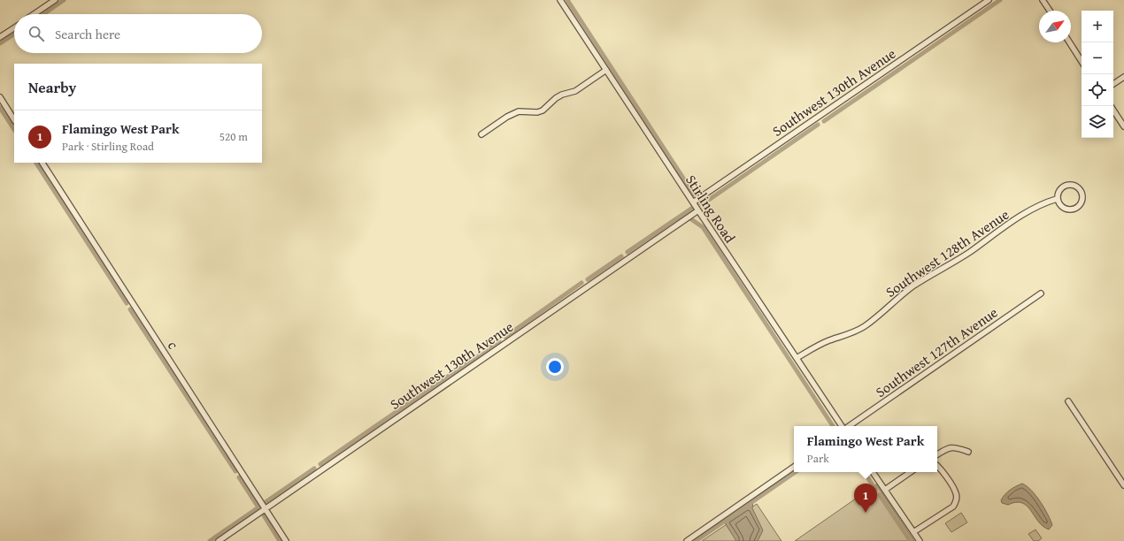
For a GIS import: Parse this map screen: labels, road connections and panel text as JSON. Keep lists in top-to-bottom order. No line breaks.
{"streets":{"street":["Southwest 130th Avenue","Stirling Road","Southwest 128th Avenue","c","Southwest 127th Avenue"]},"crossings":[["Southwest 130th Avenue","Stirling Road"],["Southwest 130th Avenue","c"],["Stirling Road","Southwest 128th Avenue"]],"north":"top right","page":{"map_buttons":["+","−"],"search":"Search here","heading":"Nearby","list":[{"mark":"1","name":"Flamingo West Park","note":"Park · Stirling Road","value":"520 m"}],"popup":["Flamingo West Park","Park"],"pins":"1"}}
